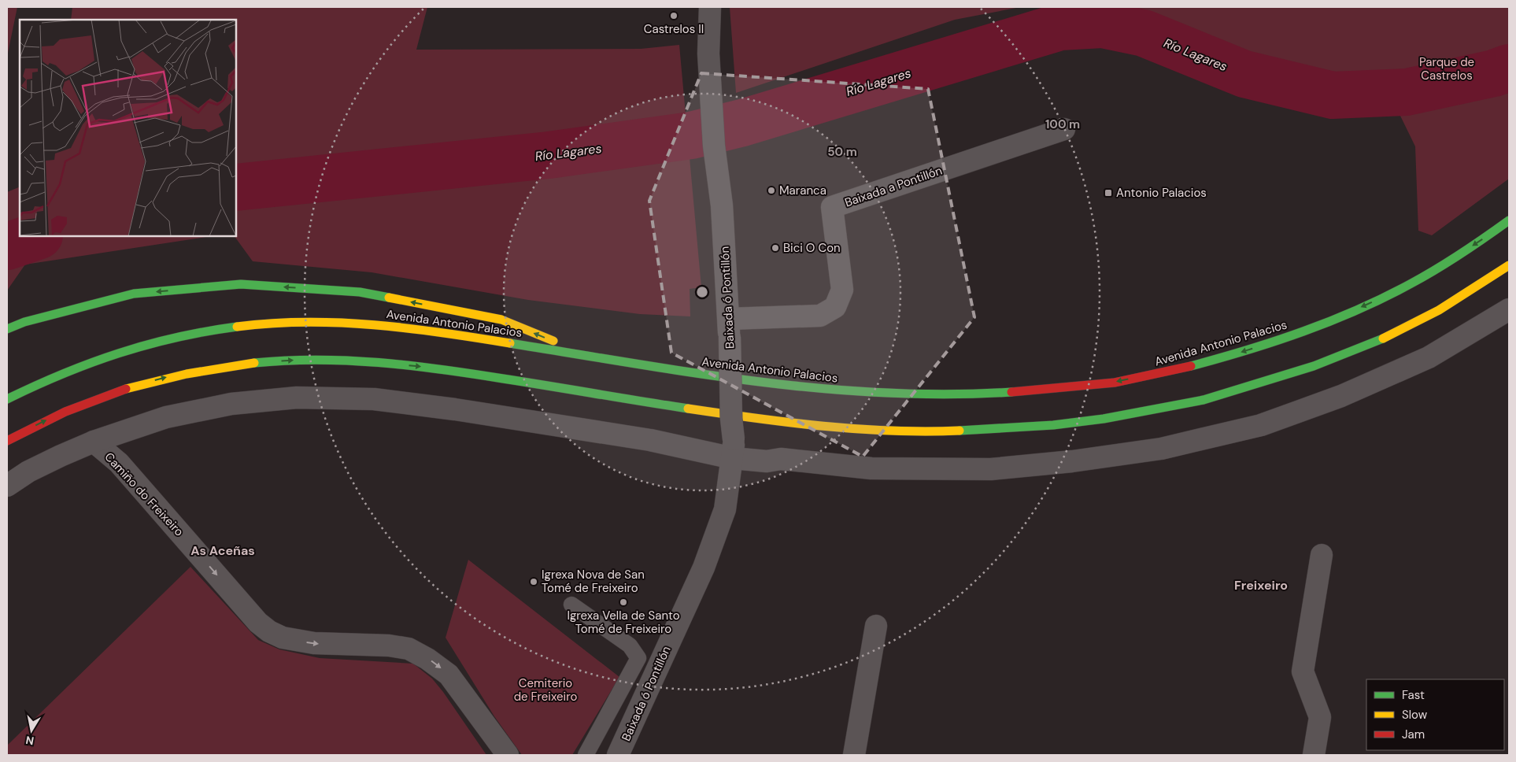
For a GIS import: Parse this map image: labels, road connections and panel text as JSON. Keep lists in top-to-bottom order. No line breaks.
{"streets":{"main road":["Avenida Antonio Palacios"],"street":["Baixada a Pontillón","Baixada ó Pontillón","Camiño do Freixeiro"]},"crossings":[["Baixada a Pontillón","Baixada ó Pontillón"]],"one_way":["Camiño do Freixeiro"],"districts":["As Aceñas","Freixeiro"],"water":["Río Lagares"],"parks":["Parque de Castrelos","Cemiterio de Freixeiro"],"places":{"other":["Castrelos II","Maranca","Bici O Con","Igrexa Nova de San Tomé de Freixeiro","Igrexa Vella de Santo Tomé de Freixeiro"],"transit":["Antonio Palacios"]},"legend":["Fast","Slow","Jam"],"north":"bottom","rings":["100 m","50 m"]}
